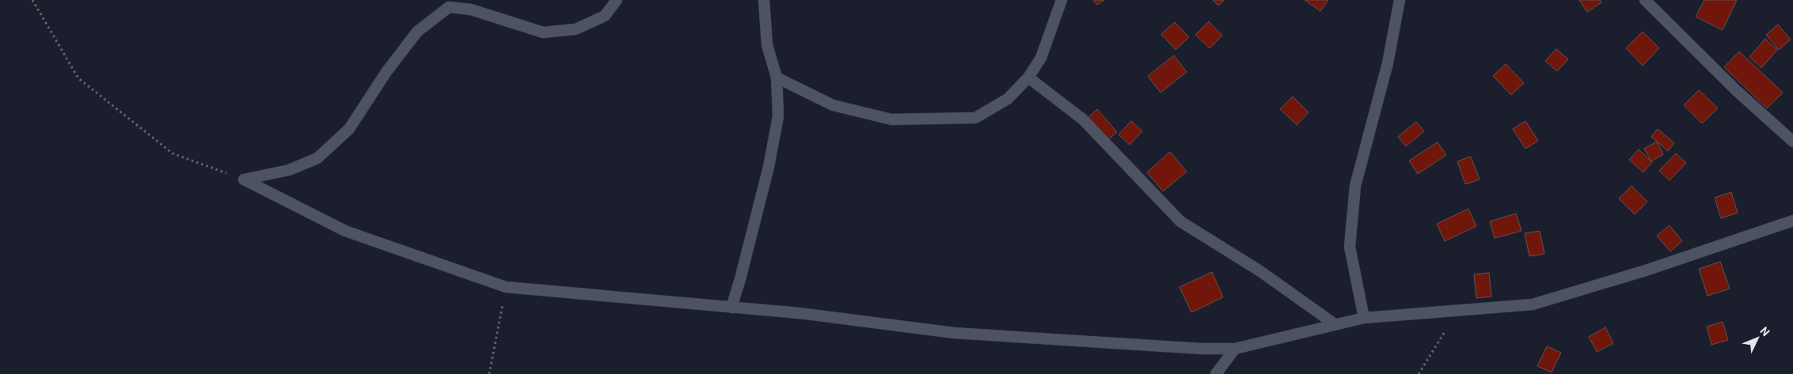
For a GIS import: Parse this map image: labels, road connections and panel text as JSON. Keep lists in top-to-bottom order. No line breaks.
{"north":"top right"}
